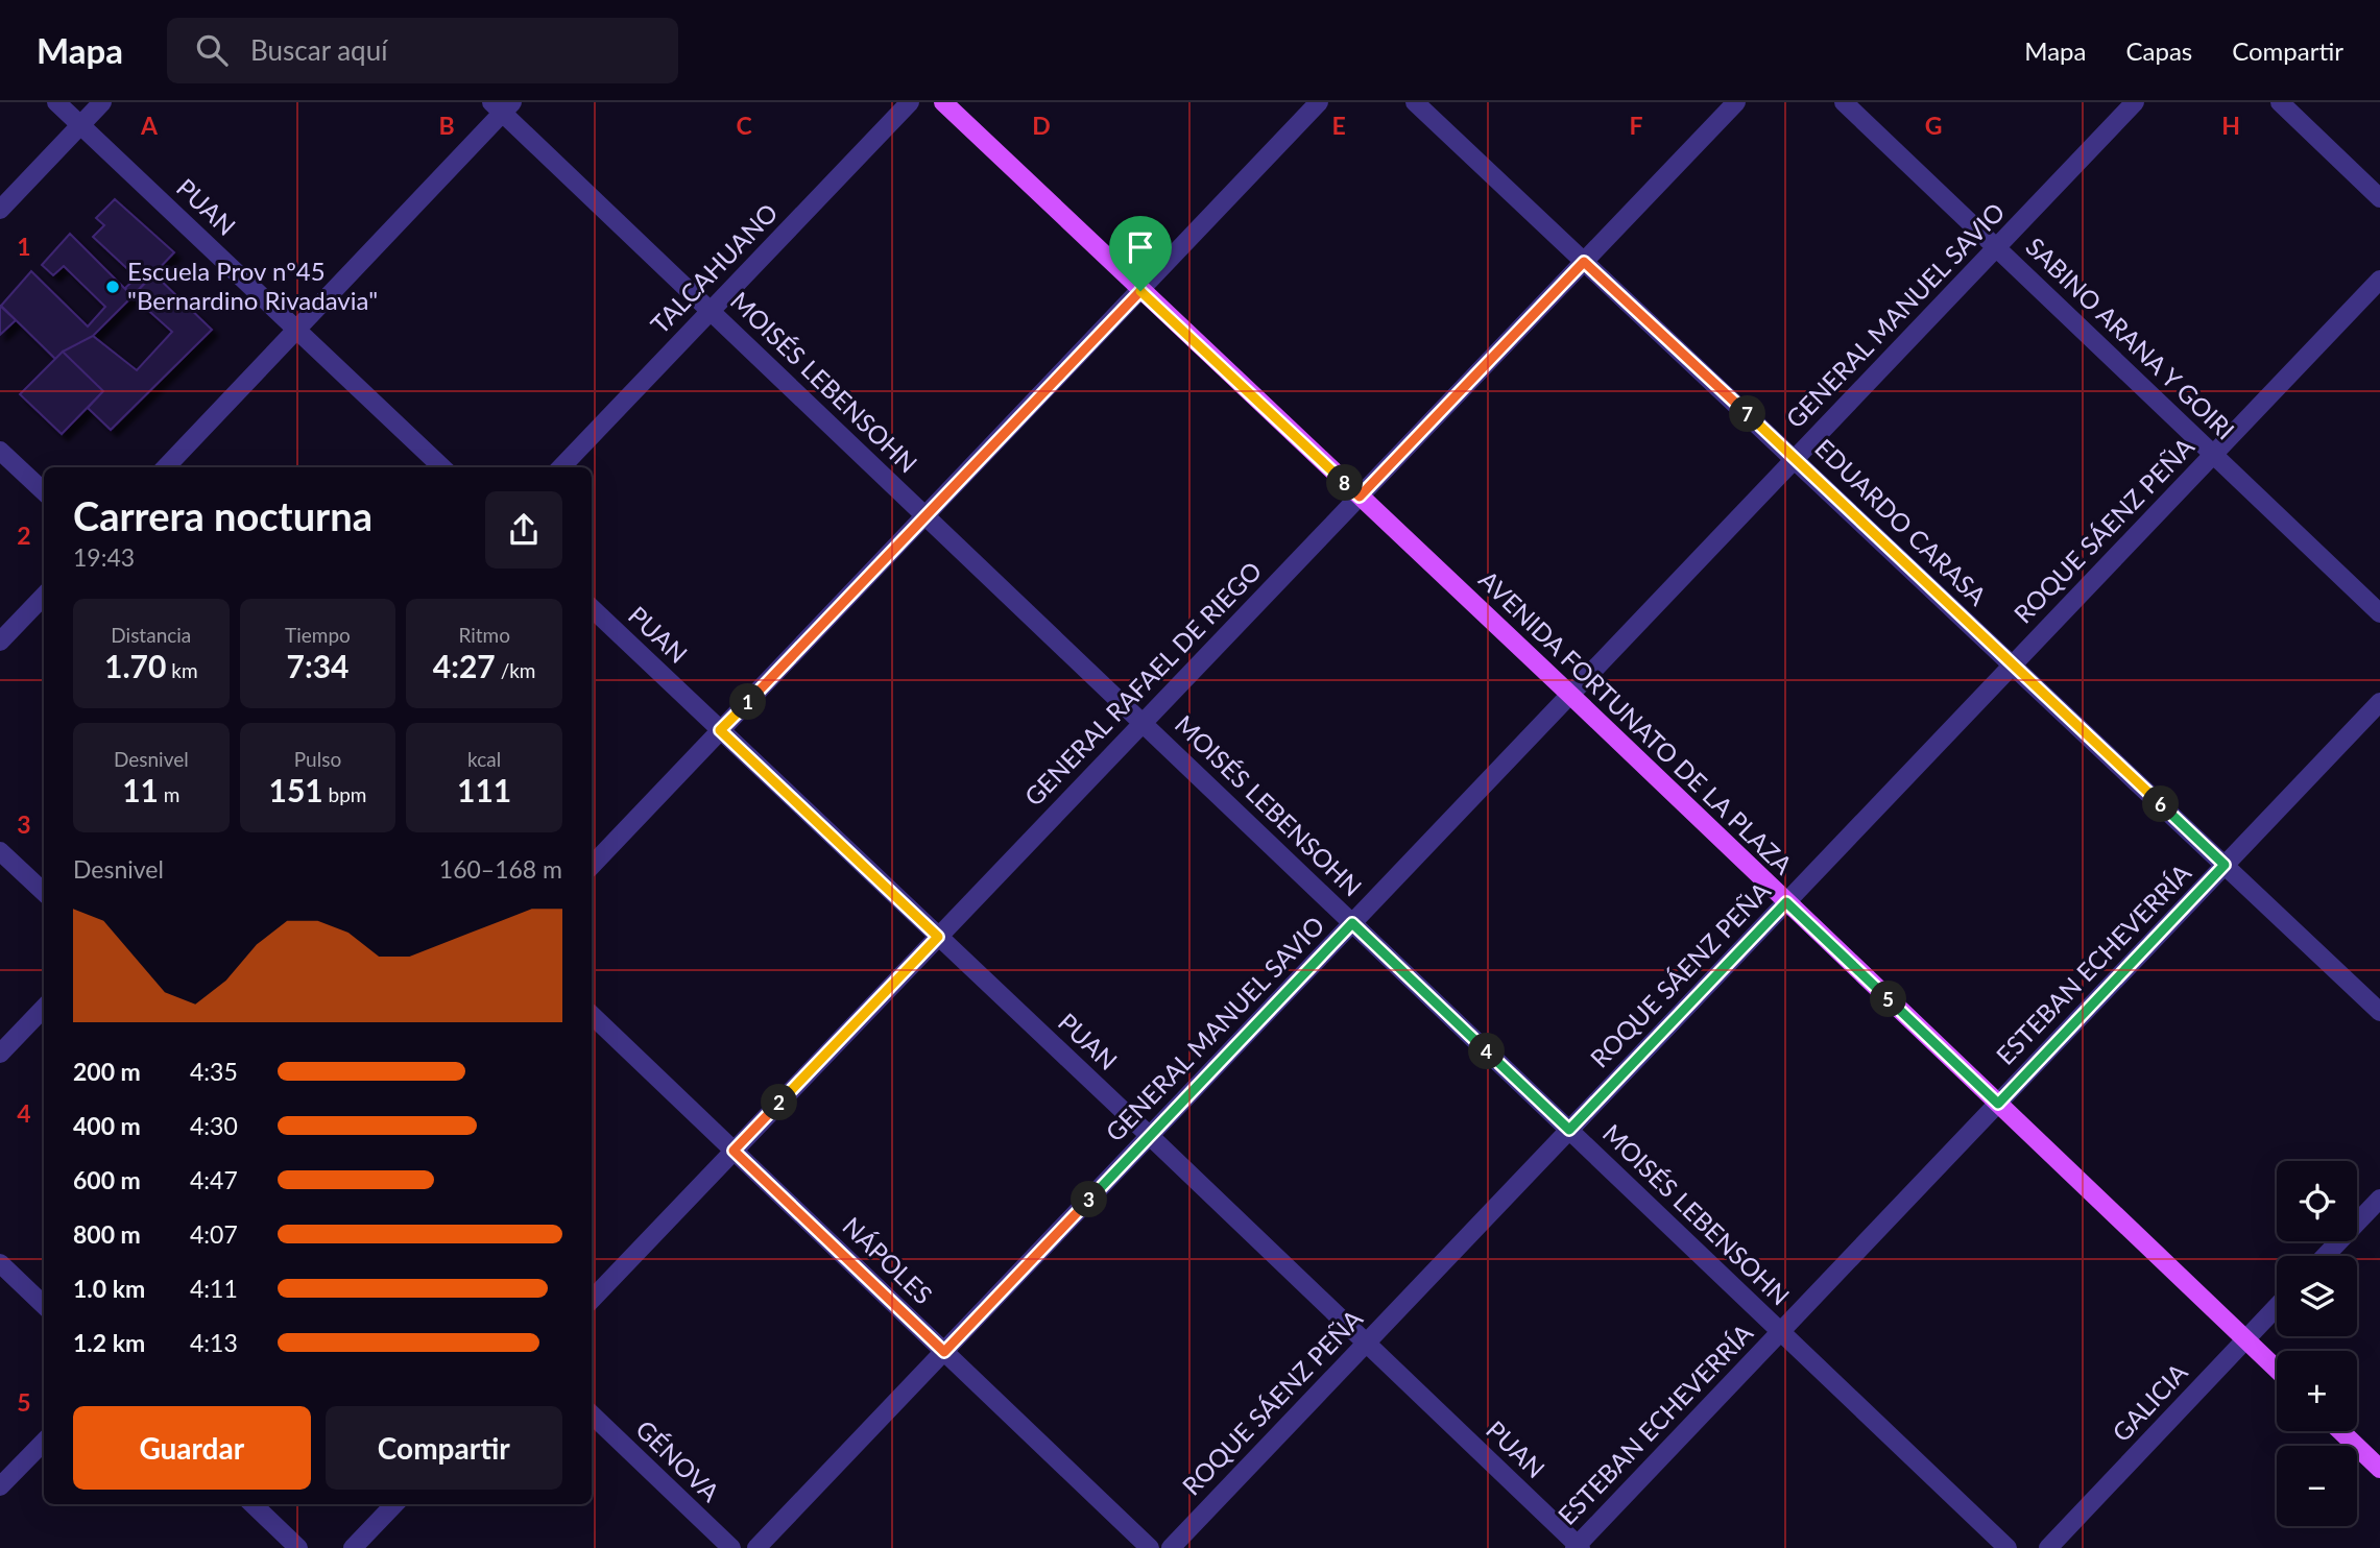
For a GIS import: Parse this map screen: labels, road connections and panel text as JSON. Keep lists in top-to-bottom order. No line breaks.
{"streets":{"main road":["AVENIDA FORTUNATO DE LA PLAZA"],"street":["PUAN","TALCAHUANO","GENERAL MANUEL SAVIO","SABINO ARANA Y GOIRI","MOISÉS LEBENSOHN","EDUARDO CARASA","ROQUE SÁENZ PEÑA","GENERAL RAFAEL DE RIEGO","ESTEBAN ECHEVERRÍA","NÁPOLES","GALICIA","GÉNOVA"]},"crossings":[["PUAN","GENERAL MANUEL SAVIO"],["PUAN","ROQUE SÁENZ PEÑA"],["PUAN","GENERAL RAFAEL DE RIEGO"],["PUAN","ESTEBAN ECHEVERRÍA"],["TALCAHUANO","MOISÉS LEBENSOHN"],["GENERAL MANUEL SAVIO","SABINO ARANA Y GOIRI"],["GENERAL MANUEL SAVIO","MOISÉS LEBENSOHN"],["GENERAL MANUEL SAVIO","EDUARDO CARASA"],["GENERAL MANUEL SAVIO","AVENIDA FORTUNATO DE LA PLAZA"],["GENERAL MANUEL SAVIO","NÁPOLES"],["SABINO ARANA Y GOIRI","ROQUE SÁENZ PEÑA"],["MOISÉS LEBENSOHN","ROQUE SÁENZ PEÑA"],["MOISÉS LEBENSOHN","GENERAL RAFAEL DE RIEGO"],["MOISÉS LEBENSOHN","ESTEBAN ECHEVERRÍA"],["EDUARDO CARASA","ROQUE SÁENZ PEÑA"],["EDUARDO CARASA","GENERAL RAFAEL DE RIEGO"],["EDUARDO CARASA","ESTEBAN ECHEVERRÍA"],["ROQUE SÁENZ PEÑA","AVENIDA FORTUNATO DE LA PLAZA"],["GENERAL RAFAEL DE RIEGO","AVENIDA FORTUNATO DE LA PLAZA"],["GENERAL RAFAEL DE RIEGO","NÁPOLES"],["AVENIDA FORTUNATO DE LA PLAZA","ESTEBAN ECHEVERRÍA"],["AVENIDA FORTUNATO DE LA PLAZA","GALICIA"]],"places":["Escuela Prov nº45 \"Bernardino Rivadavia\""],"page":{"header":"Mapa","search":"Buscar aquí","nav":["Mapa","Capas","Compartir"],"pins":["7","8","1","6","5","4","2","3"],"heading":["Carrera nocturna","19:43"],"stats":[["Distancia","1.70 km"],["Tiempo","7:34"],["Ritmo","4:27 /km"],["Desnivel","11 m"],["Pulso","151 bpm"],["kcal","111"]],"chart":["Desnivel","160–168 m"],"list":[{"name":"200 m","note":"4:35"},{"name":"400 m","note":"4:30"},{"name":"600 m","note":"4:47"},{"name":"800 m","note":"4:07"},{"name":"1.0 km","note":"4:11"},{"name":"1.2 km","note":"4:13"}],"map_buttons":["+","−"],"buttons":["Guardar","Compartir"]},"grid":{"columns":["A","B","C","D","E","F","G","H"],"rows":["1","2","3","4","5"]}}
